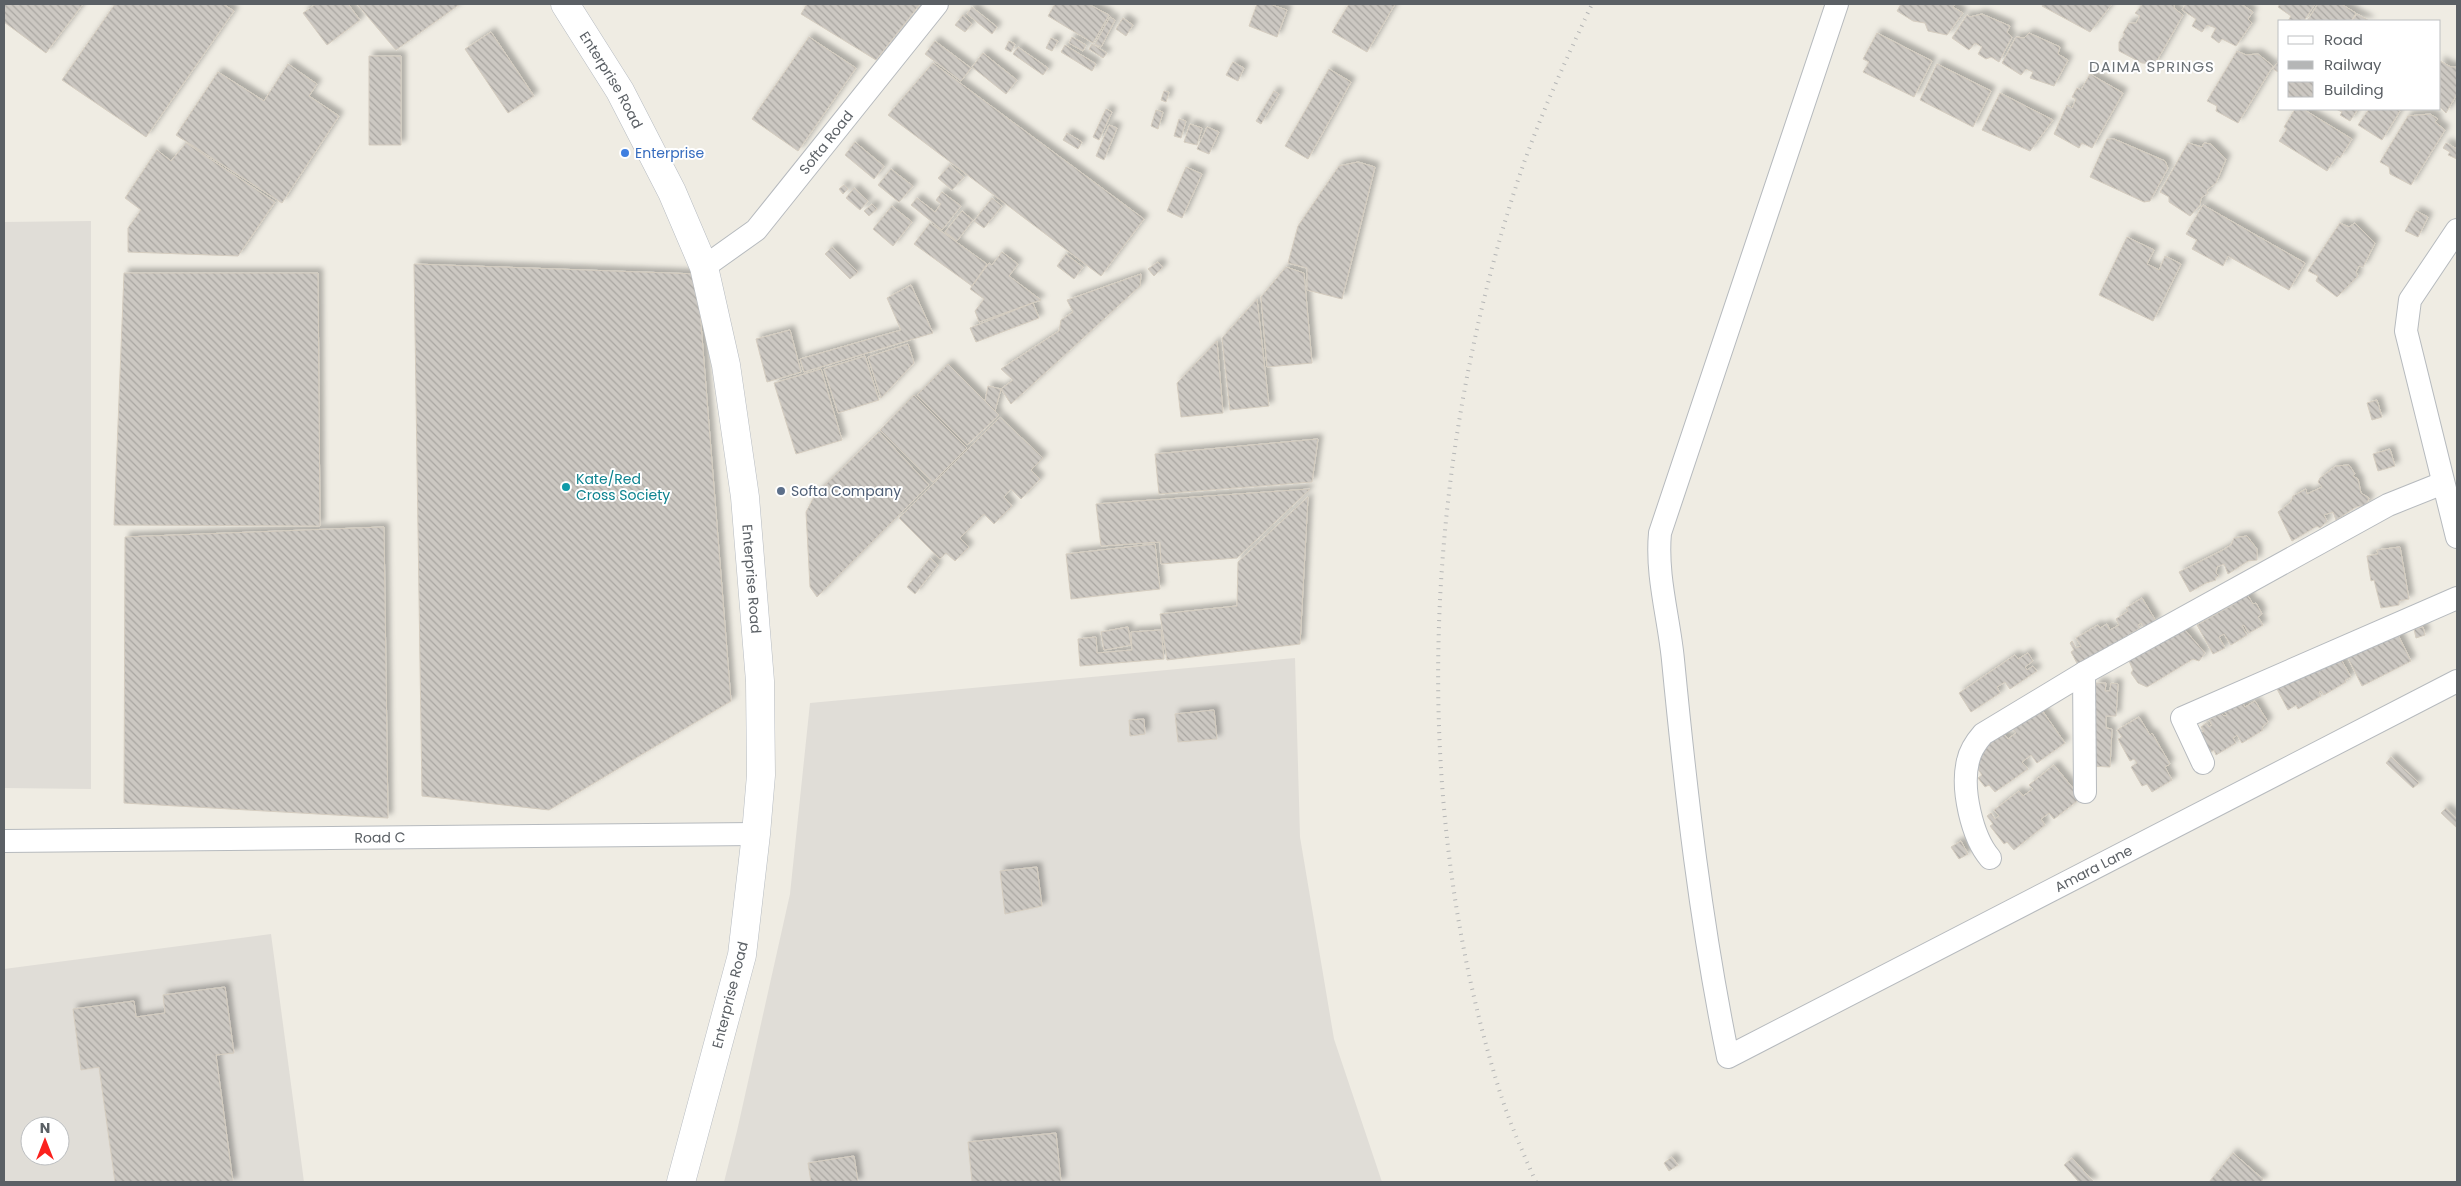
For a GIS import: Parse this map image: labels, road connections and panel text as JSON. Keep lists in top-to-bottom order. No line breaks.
{"streets":{"main road":["Enterprise Road"],"street":["Softa Road","Road C","Amara Lane"]},"crossings":[["Enterprise Road","Softa Road"],["Enterprise Road","Road C"]],"districts":["DAIMA SPRINGS"],"places":["Enterprise","Kate/Red Cross Society","Softa Company"],"legend":["Road","Railway","Building"],"north":"top"}
